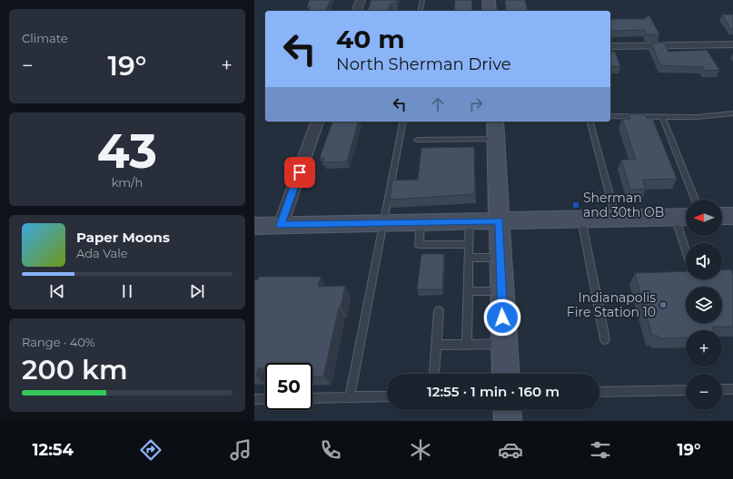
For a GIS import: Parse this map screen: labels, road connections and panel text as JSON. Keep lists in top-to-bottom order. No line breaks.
{"places":{"transit":["Sherman and 30th OB"],"other":["Indianapolis Fire Station 10"]},"north":"left","page":{"tile":["Climate",["43","km/h"],["Range · 40%","200 km"]],"turn":["40 m","North Sherman Drive"],"heat":["−","19°","+"],"map_buttons":["+","−"],"song":["Paper Moons","Ada Vale"],"limit":"50","trip":"12:55 · 1 min · 160 m","tabs":["12:54","19°"]}}
